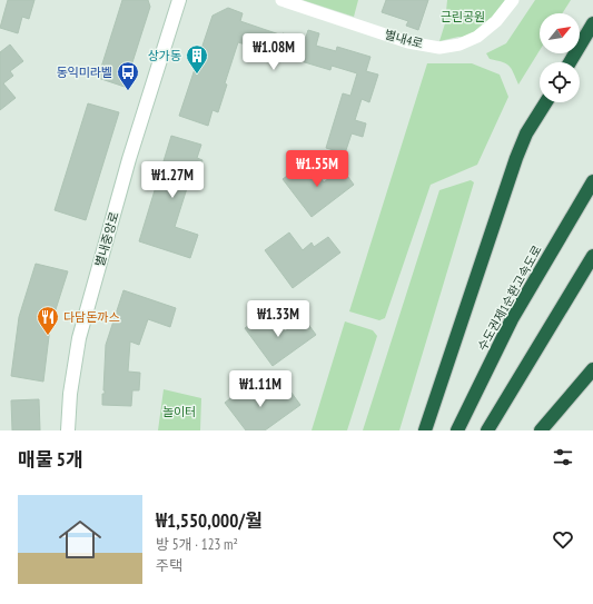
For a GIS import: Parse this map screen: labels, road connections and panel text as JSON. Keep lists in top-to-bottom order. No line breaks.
{"streets":{"highway":["수도권제1순환고속도로"],"street":["별내4로","별내중앙로"]},"parks":["근린공원","놀이터"],"places":{"building":["상가동"],"bus stop":["동익미라벨"],"restaurant":["다담돈까스"]},"north":"top right","page":{"price":["₩1.08M","₩1.55M","₩1.27M","₩1.33M","₩1.11M"],"heading":"매물 5개","list":[{"name":"₩1,550,000/월","note":"방 5개 · 123 m² · 주택"}]}}
